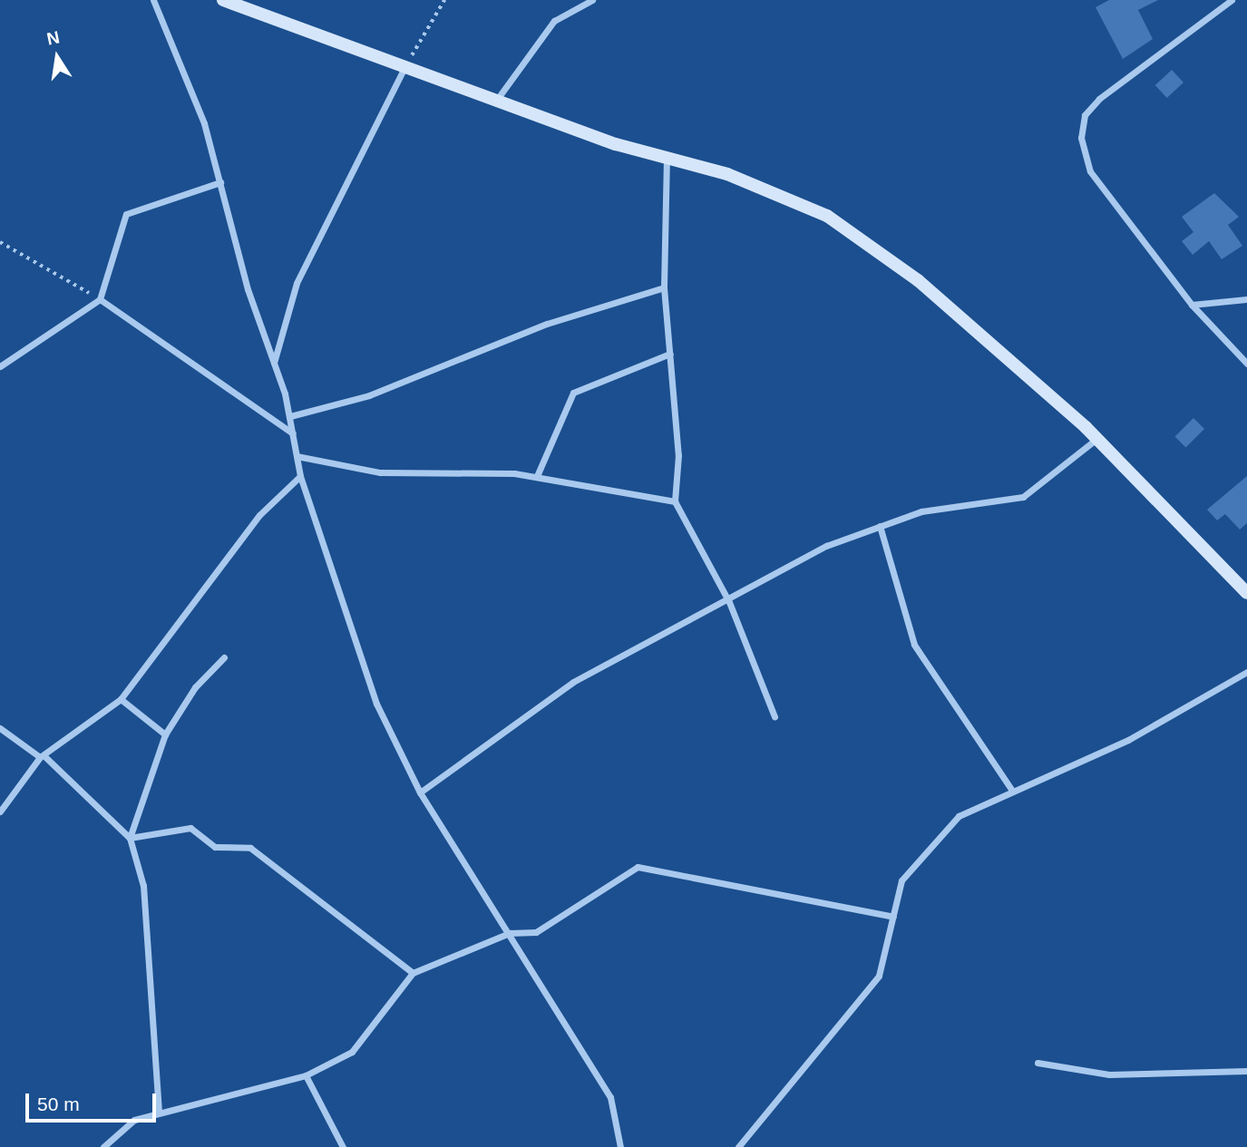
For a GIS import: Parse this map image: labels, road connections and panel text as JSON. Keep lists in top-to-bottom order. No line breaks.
{"scale_bar":"50 m","north":"top"}
